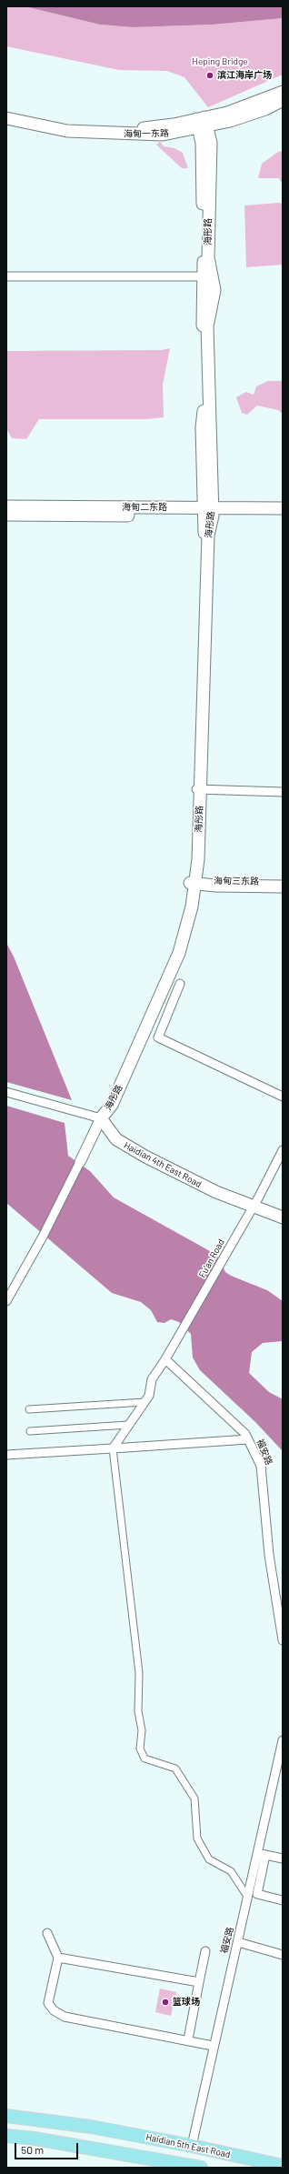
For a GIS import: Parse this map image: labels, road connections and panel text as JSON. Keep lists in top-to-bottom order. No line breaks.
{"streets":{"main road":["海甸一东路","海彤路","海甸二东路","海甸三东路","Haidian 4th East Road","Haidian 5th East Road"],"street":["Fu'an Road","福安路"]},"crossings":[["海甸一东路","海彤路"],["海彤路","海甸二东路"],["海彤路","海甸三东路"],["海彤路","Haidian 4th East Road"],["Haidian 4th East Road","Fu'an Road"],["Fu'an Road","福安路"],["福安路","Haidian 5th East Road"]],"parks":["Heping Bridge"],"places":["滨江海岸广场","篮球场"],"scale_bar":"50 m"}
